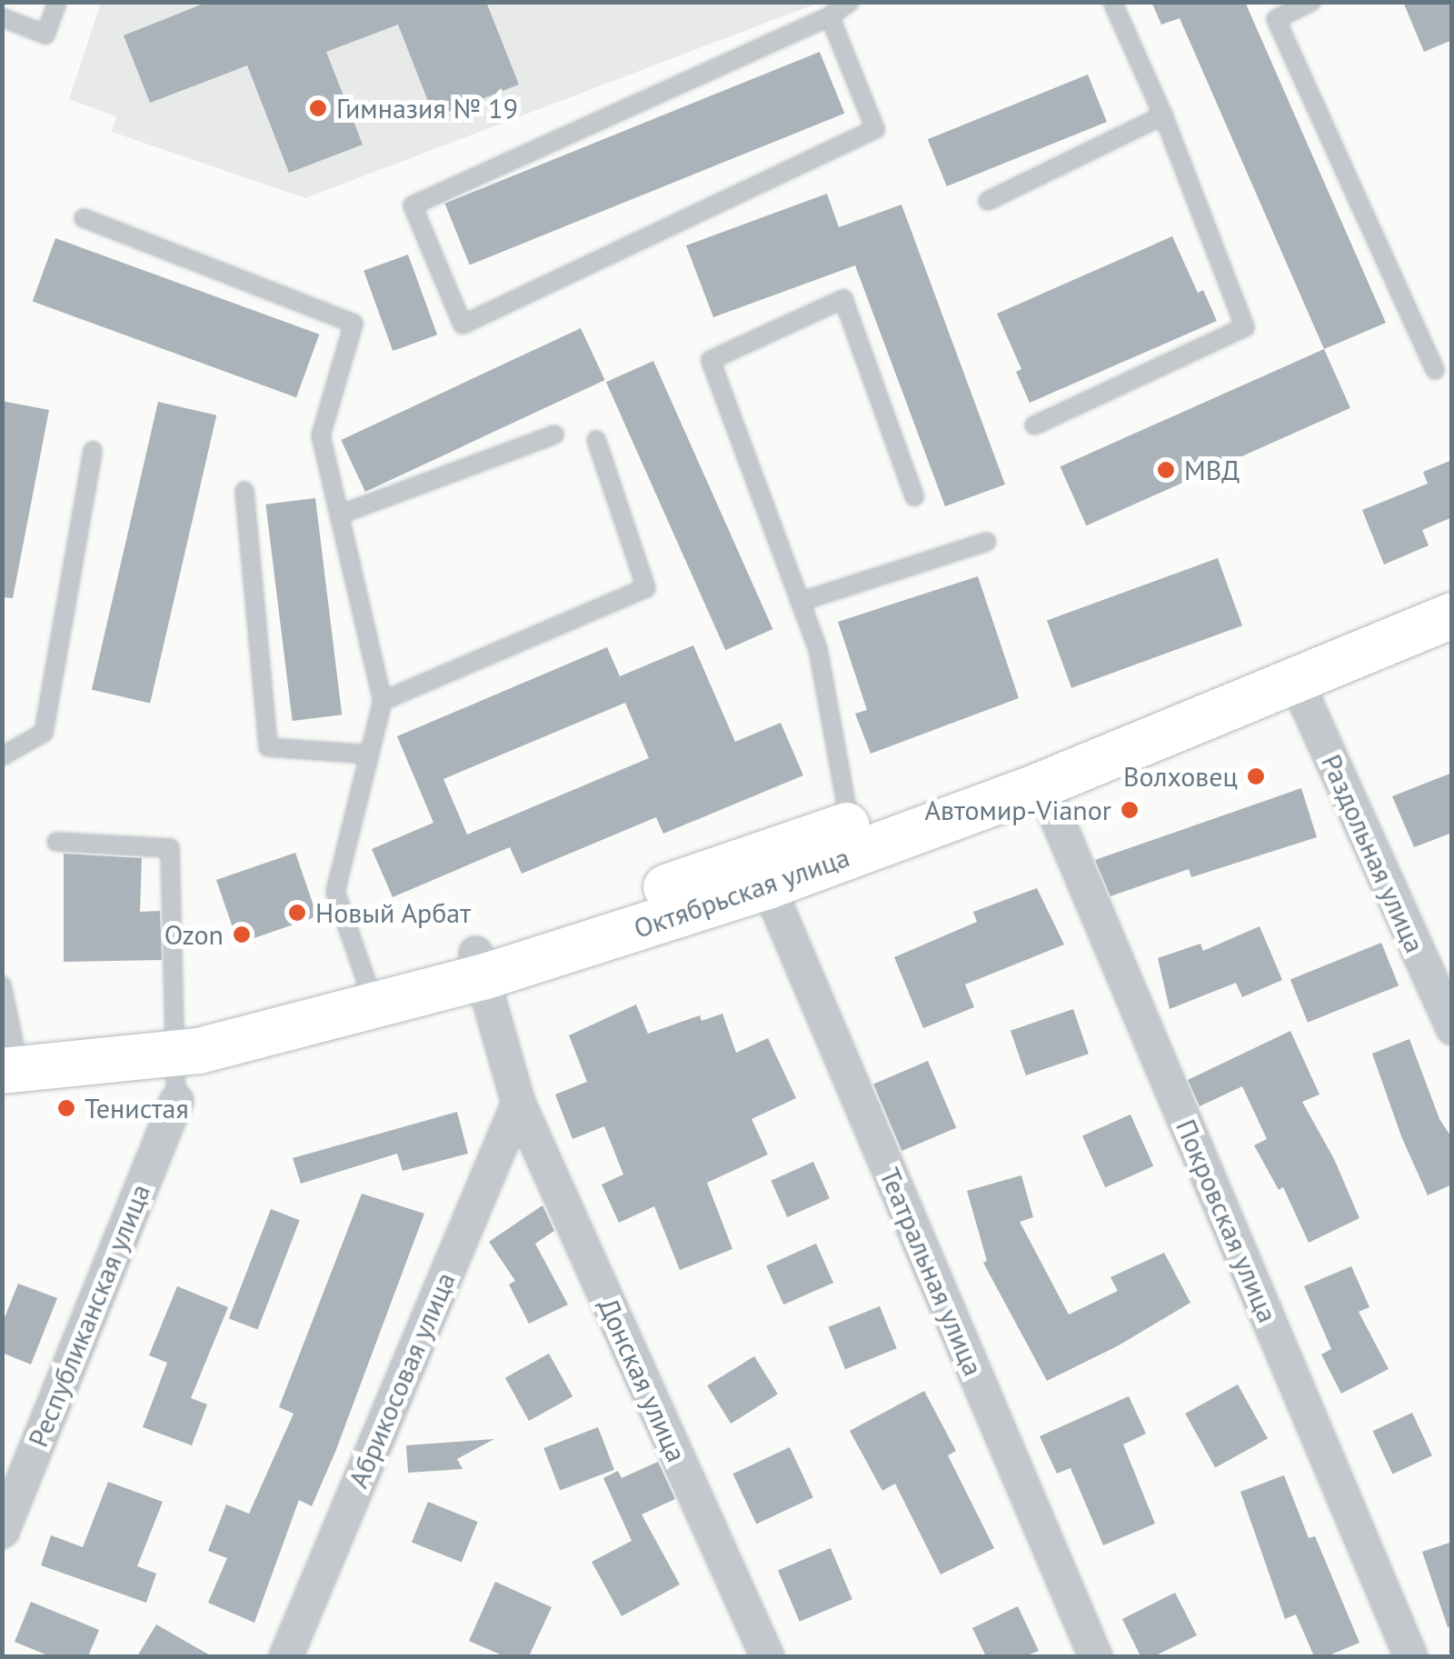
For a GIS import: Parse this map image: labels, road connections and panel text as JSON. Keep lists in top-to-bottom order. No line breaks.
{"streets":{"main road":["Октябрьская улица"],"street":["Раздольная улица","Покровская улица","Театральная улица","Республиканская улица","Абрикосовая улица","Донская улица"]},"crossings":[["Раздольная улица","Октябрьская улица"],["Октябрьская улица","Покровская улица"],["Октябрьская улица","Театральная улица"],["Октябрьская улица","Донская улица"],["Абрикосовая улица","Донская улица"]],"places":["Гимназия № 19","МВД","Волховец","Автомир-Vianor","Новый Арбат","Ozon","Тенистая"]}
